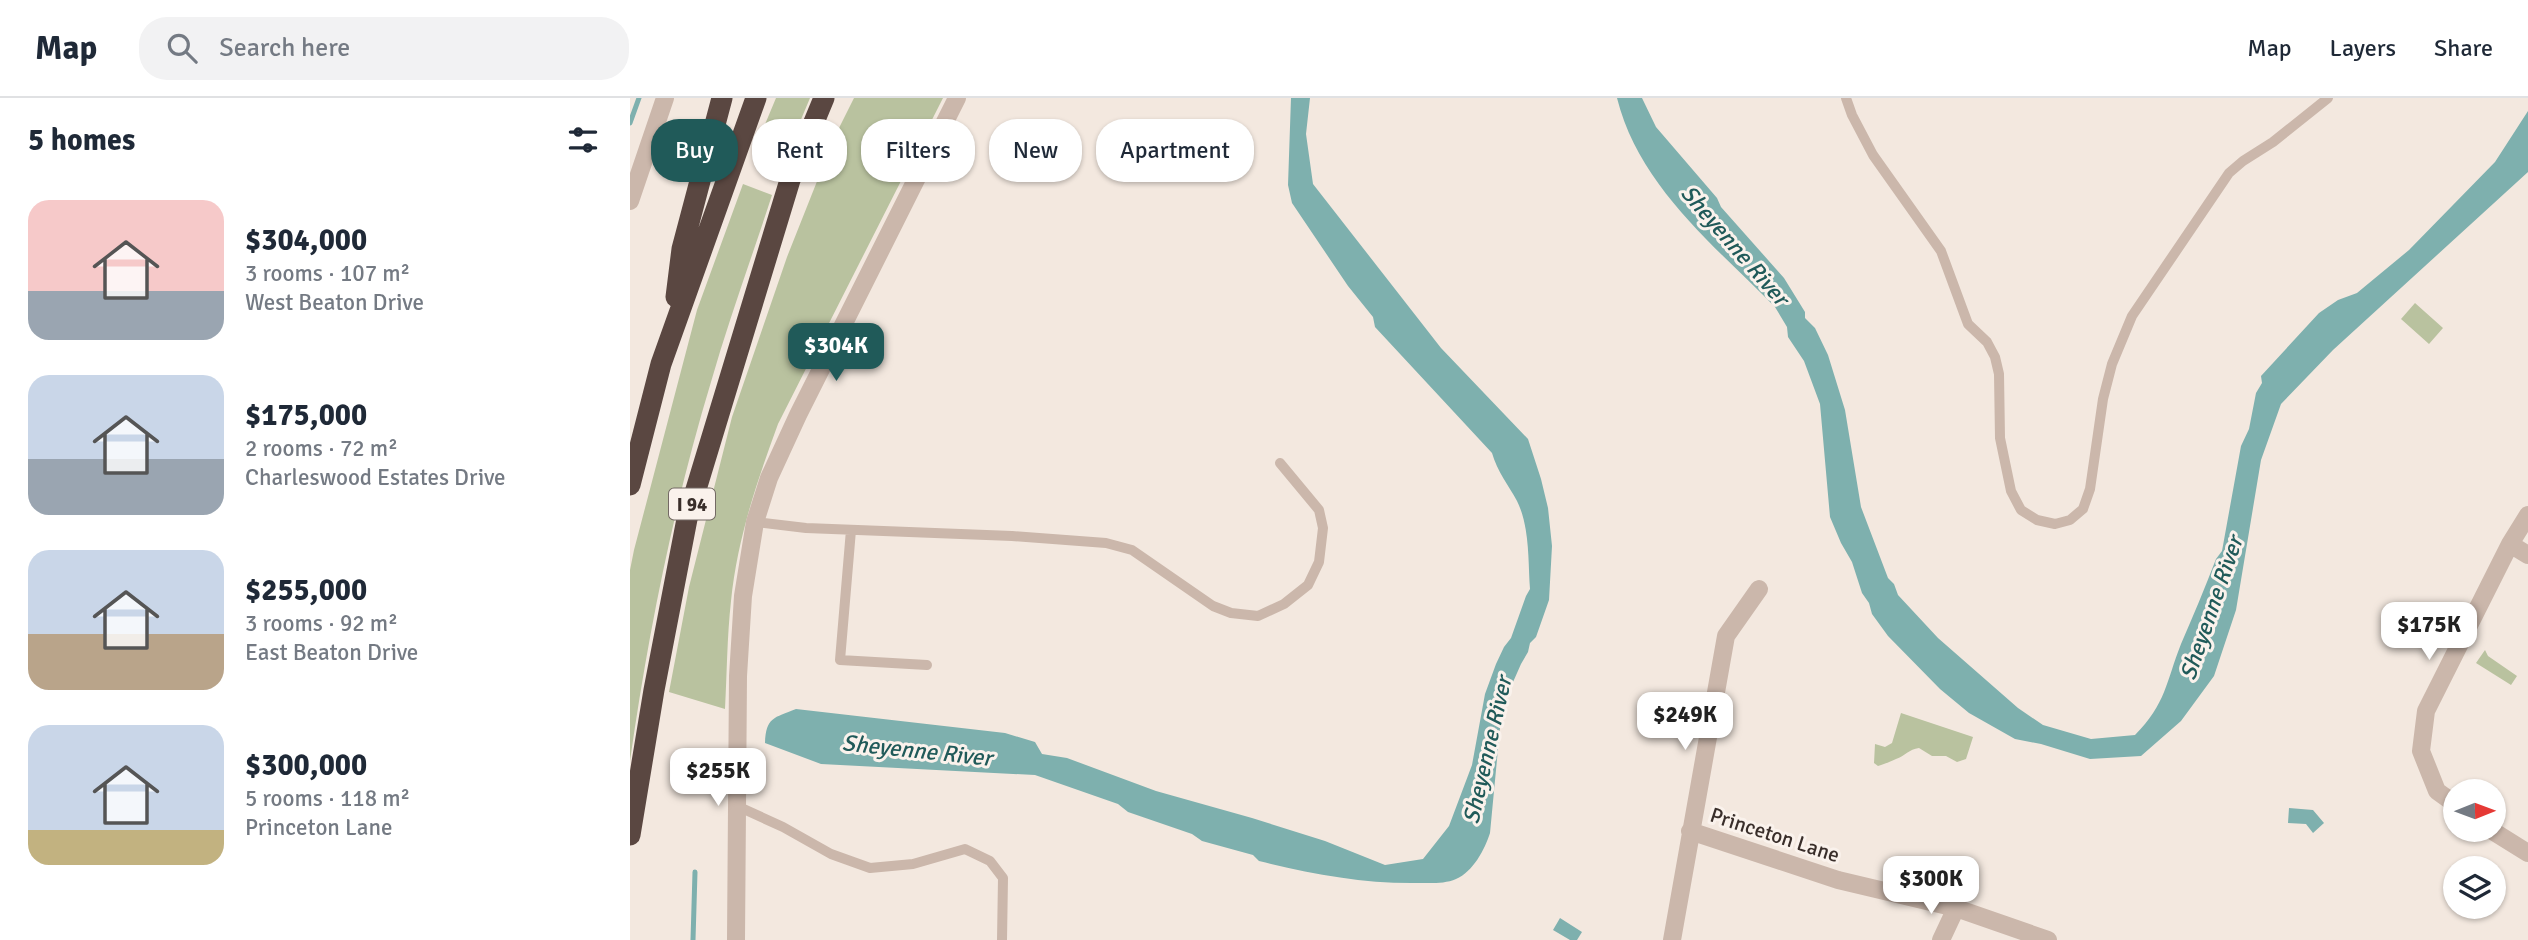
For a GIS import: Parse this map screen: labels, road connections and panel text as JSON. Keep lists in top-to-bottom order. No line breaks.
{"streets":{"highway":["I 94"],"street":["Princeton Lane"]},"water":["Sheyenne River"],"north":"right","page":{"header":"Map","search":"Search here","nav":["Map","Layers","Share"],"heading":"5 homes","chip":["Buy","Rent","Filters","New","Apartment"],"list":[{"name":"$304,000","note":"3 rooms · 107 m² · West Beaton Drive"},{"name":"$175,000","note":"2 rooms · 72 m² · Charleswood Estates Drive"},{"name":"$255,000","note":"3 rooms · 92 m² · East Beaton Drive"},{"name":"$300,000","note":"5 rooms · 118 m² · Princeton Lane"}],"price":["$304K","$175K","$249K","$255K","$300K"]}}
